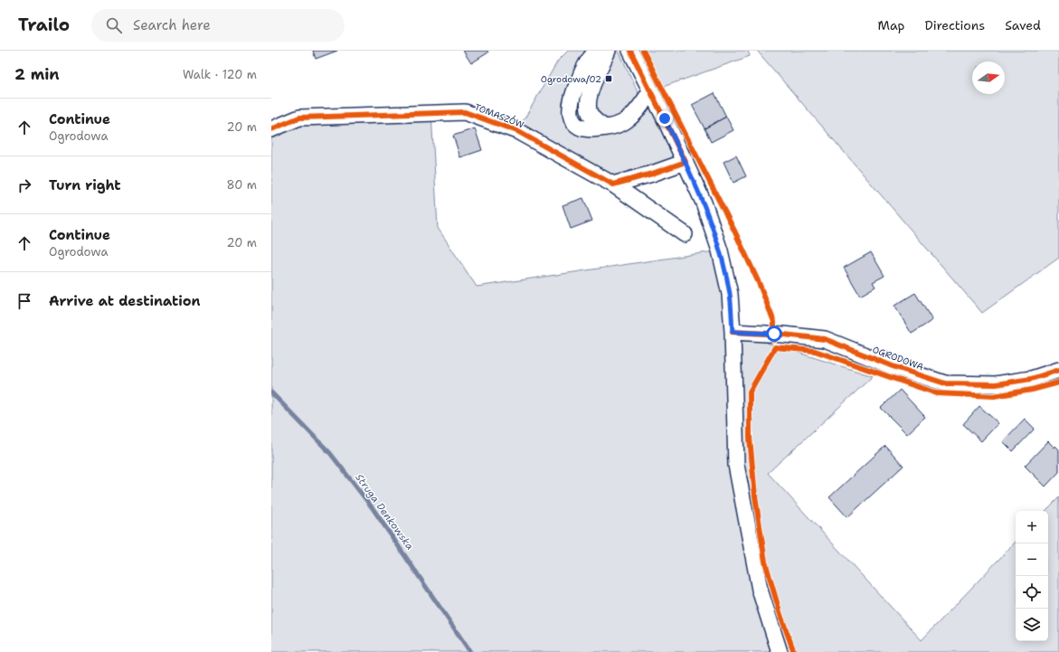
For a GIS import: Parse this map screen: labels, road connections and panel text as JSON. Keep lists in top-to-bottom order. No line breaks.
{"streets":{"street":["TOMASZÓW","OGRODOWA"]},"water":["Struga Denkowska"],"places":{"transit":["Ogrodowa/02"]},"north":"right","page":{"header":"Trailo","search":"Search here","nav":["Map","Directions","Saved"],"heading":["2 min","Walk · 120 m"],"list":[["Continue","Ogrodowa","20 m"],["Turn right","80 m"],["Continue","Ogrodowa","20 m"],"Arrive at destination"],"map_buttons":["+","−"]}}
